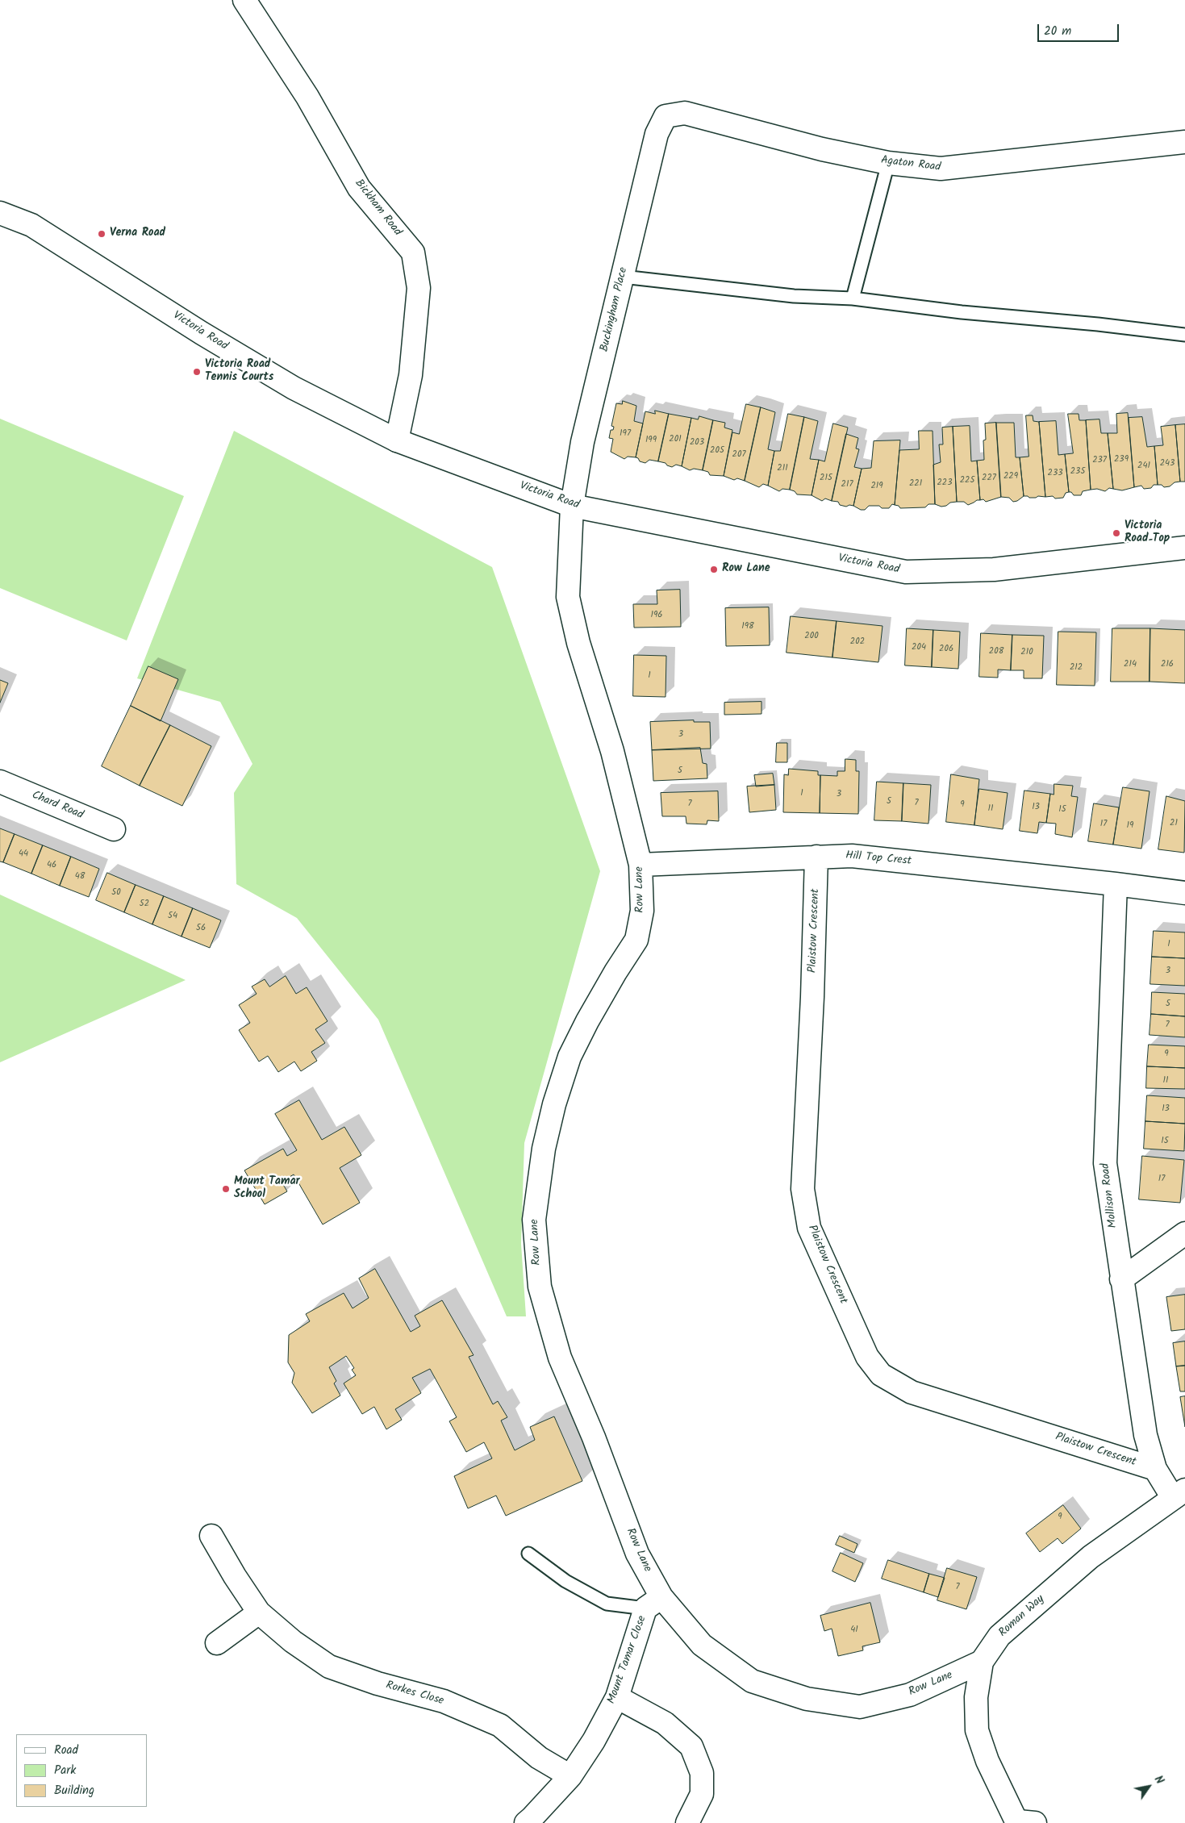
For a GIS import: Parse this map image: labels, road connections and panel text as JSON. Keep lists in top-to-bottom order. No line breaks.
{"streets":{"street":["Agaton Road","Bickham Road","Buckingham Place","Victoria Road","Chard Road","Hill Top Crest","Row Lane","Plaistow Crescent","Mollison Road","Roman Way","Mount Tamar Close","Rorkes Close"]},"crossings":[["Agaton Road","Buckingham Place"],["Bickham Road","Victoria Road"],["Buckingham Place","Victoria Road"],["Buckingham Place","Row Lane"],["Victoria Road","Row Lane"],["Hill Top Crest","Row Lane"],["Hill Top Crest","Plaistow Crescent"],["Hill Top Crest","Mollison Road"],["Row Lane","Roman Way"],["Row Lane","Mount Tamar Close"],["Plaistow Crescent","Mollison Road"],["Mollison Road","Roman Way"],["Mount Tamar Close","Rorkes Close"]],"places":["Verna Road","Victoria Road Tennis Courts","Victoria Road Top","Row Lane","Mount Tamar School"],"house_numbers":["197","201","199","203","205","207","239","237","243","241","211","235","233","229","215","227","225","223","221","217","219","196","198","200","202","204","206","208","210","214","216","212","1","3","5","1","3","5","7","7","9","13","11","15","21","17","19","44","46","48","50","52","54","56","1","3","5","7","9","11","13","15","17","9","7","41"],"legend":["Road","Park","Building"],"scale_bar":"20 m","north":"top right"}
